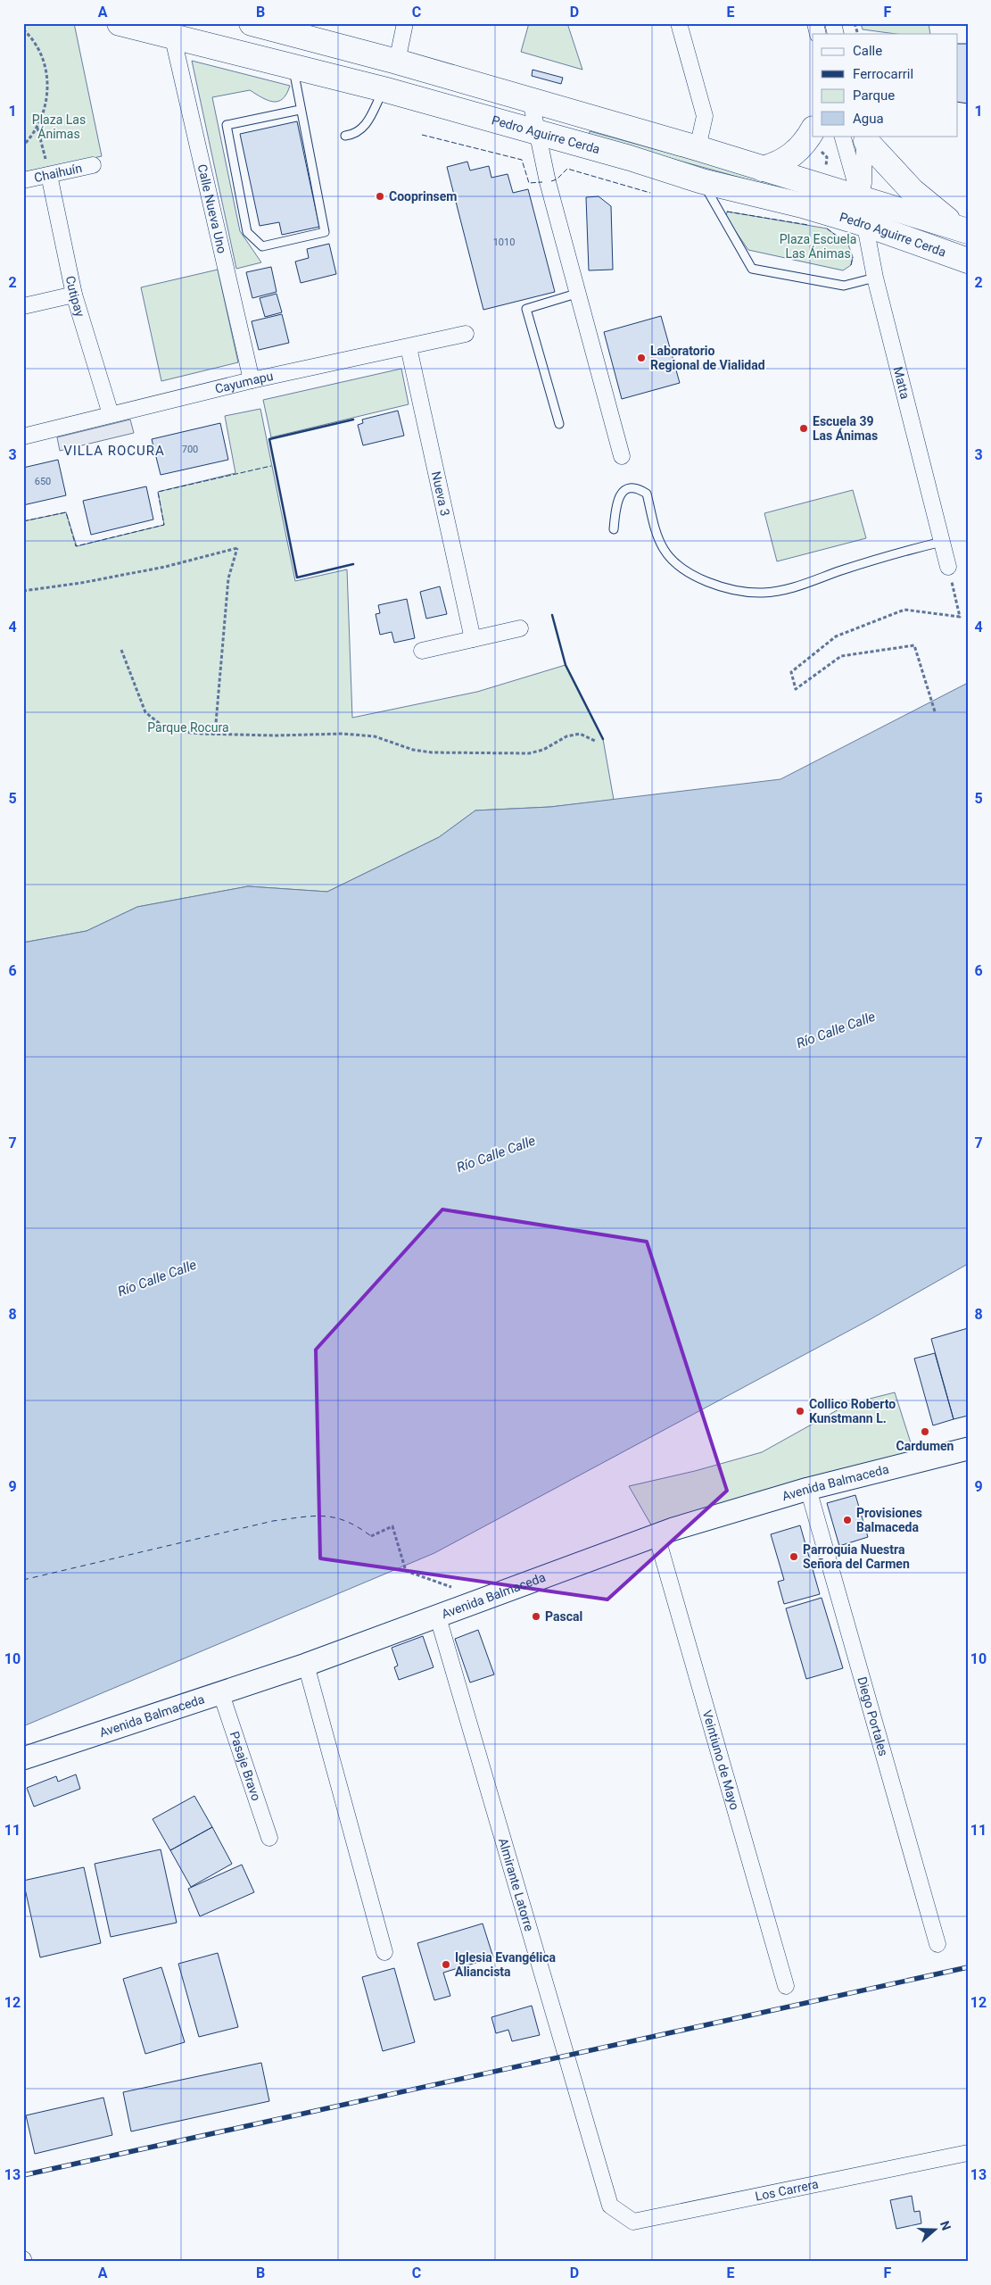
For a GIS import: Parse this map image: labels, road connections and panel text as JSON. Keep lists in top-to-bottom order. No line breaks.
{"streets":{"highway":["Pedro Aguirre Cerda"],"main road":["Avenida Balmaceda"],"street":["Chaihuín","Calle Nueva Uno","Cutipay","Cayumapu","Matta","Nueva 3","Diego Portales","Veintiuno de Mayo","Pasaje Bravo","Almirante Latorre","Los Carrera"]},"crossings":[["Pedro Aguirre Cerda","Calle Nueva Uno"],["Pedro Aguirre Cerda","Matta"],["Chaihuín","Cutipay"],["Calle Nueva Uno","Cayumapu"],["Cutipay","Cayumapu"],["Cayumapu","Nueva 3"],["Avenida Balmaceda","Diego Portales"],["Avenida Balmaceda","Veintiuno de Mayo"],["Avenida Balmaceda","Pasaje Bravo"],["Avenida Balmaceda","Almirante Latorre"],["Almirante Latorre","Los Carrera"]],"districts":["VILLA ROCURA"],"water":["Río Calle Calle"],"parks":["Plaza Las Ánimas","Plaza Escuela Las Ánimas","Parque Rocura"],"places":["Cooprinsem","Laboratorio Regional de Vialidad","Escuela 39 Las Ánimas","Collico Roberto Kunstmann L.","Cardumen","Provisiones Balmaceda","Parroquia Nuestra Señora del Carmen","Pascal","Iglesia Evangélica Aliancista"],"house_numbers":["1010","700","650"],"legend":["Calle","Ferrocarril","Parque","Agua"],"north":"right","grid":{"columns":["A","B","C","D","E","F"],"rows":["1","2","3","4","5","6","7","8","9","10","11","12","13"]}}
